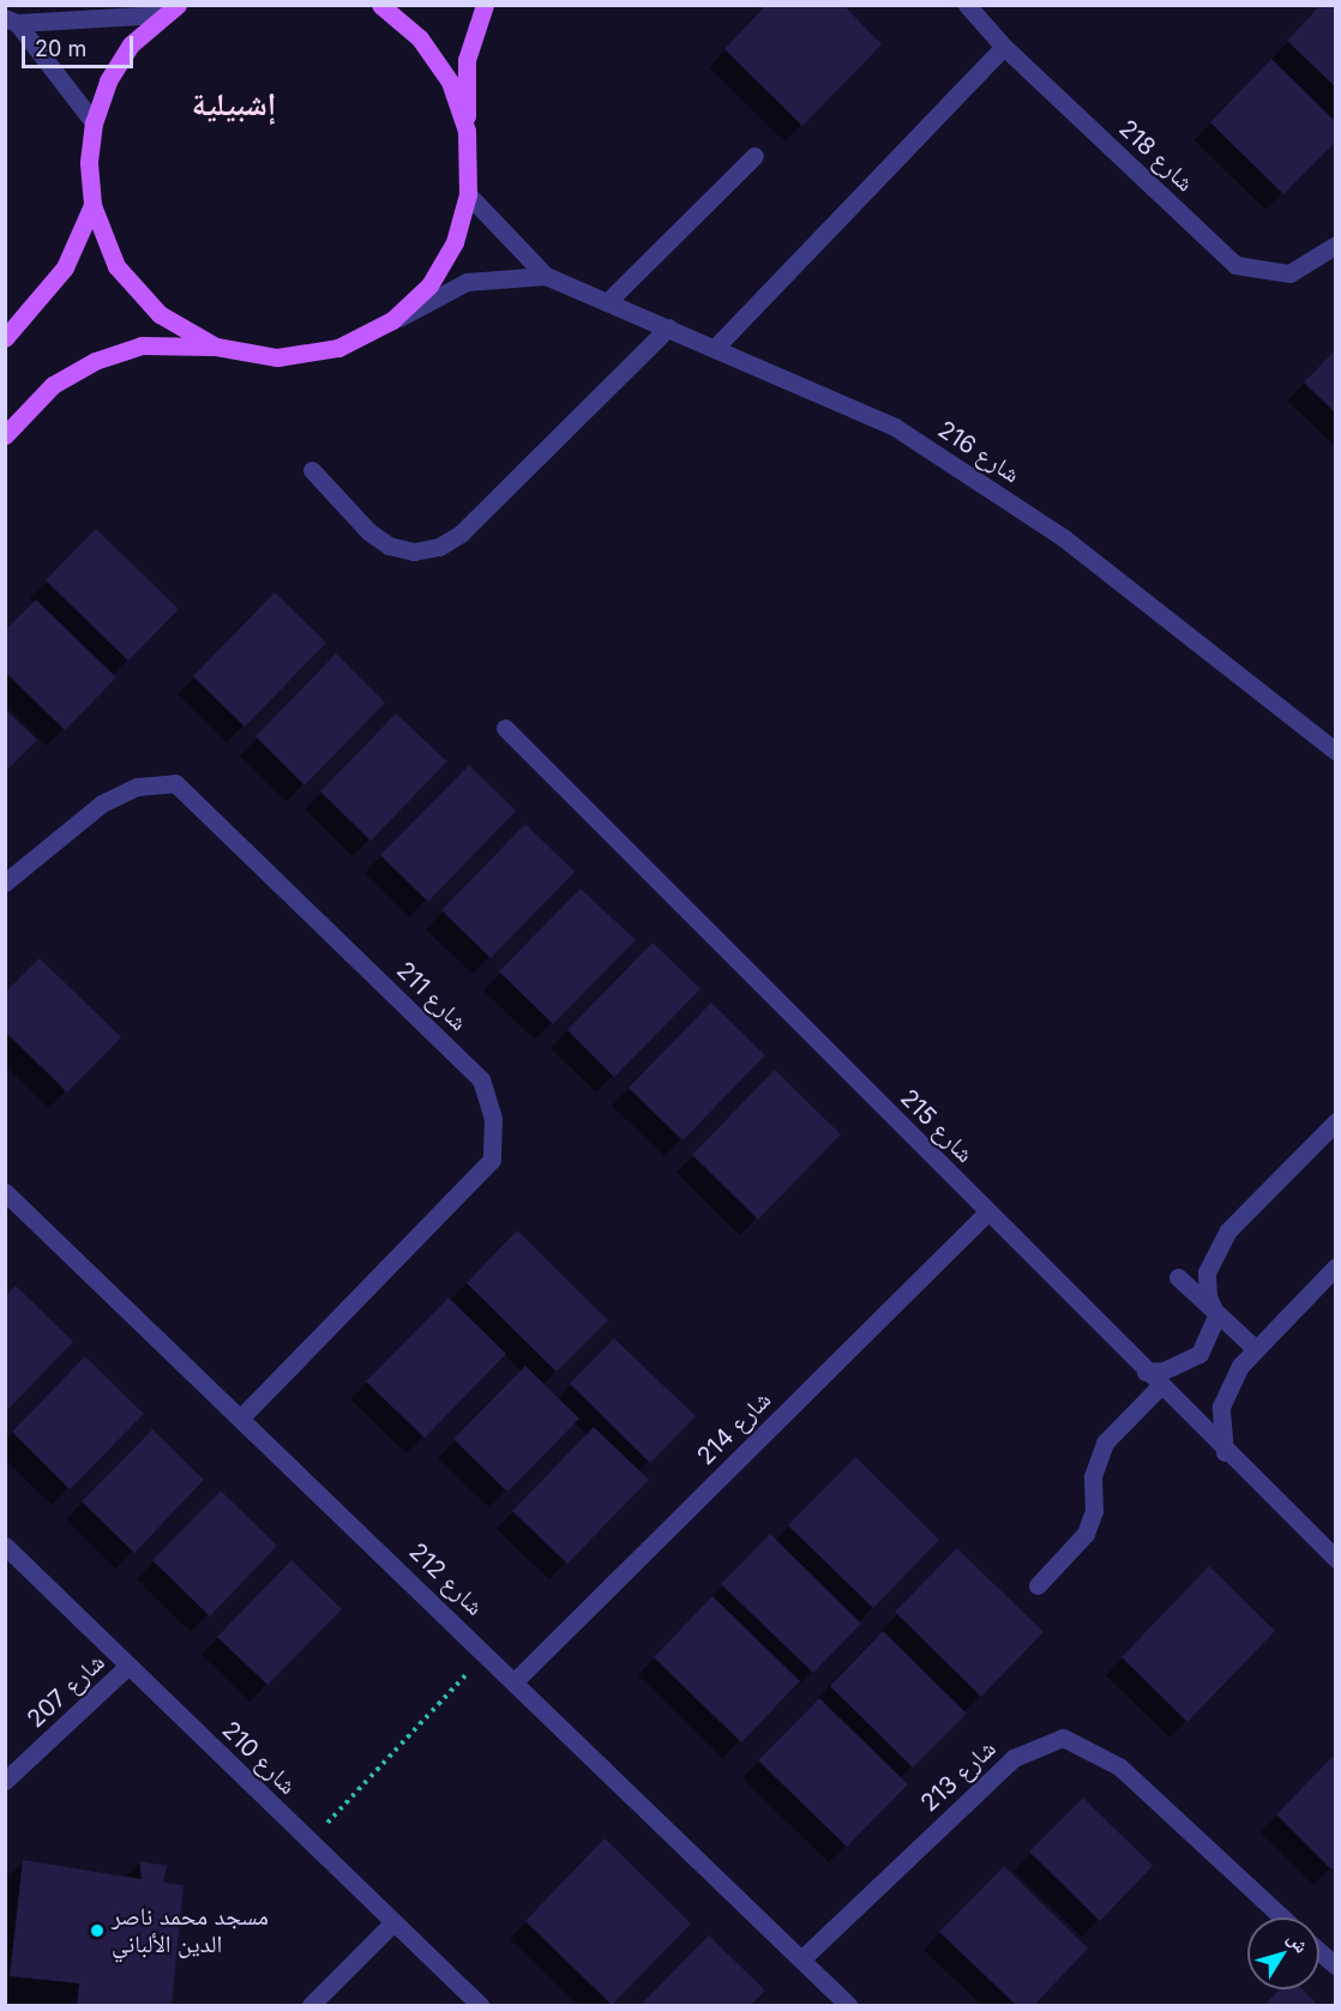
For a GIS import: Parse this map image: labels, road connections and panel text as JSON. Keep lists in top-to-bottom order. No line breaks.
{"streets":{"street":["شارع 218","شارع 216","شارع 211","شارع 215","شارع 214","شارع 212","شارع 207","شارع 210","شارع 213"]},"crossings":[["شارع 211","شارع 212"],["شارع 215","شارع 214"],["شارع 214","شارع 212"],["شارع 212","شارع 213"],["شارع 207","شارع 210"]],"districts":["إشبيلية"],"places":["مسجد محمد ناصر الدين الألباني"],"scale_bar":"20 m","north":"top right"}
